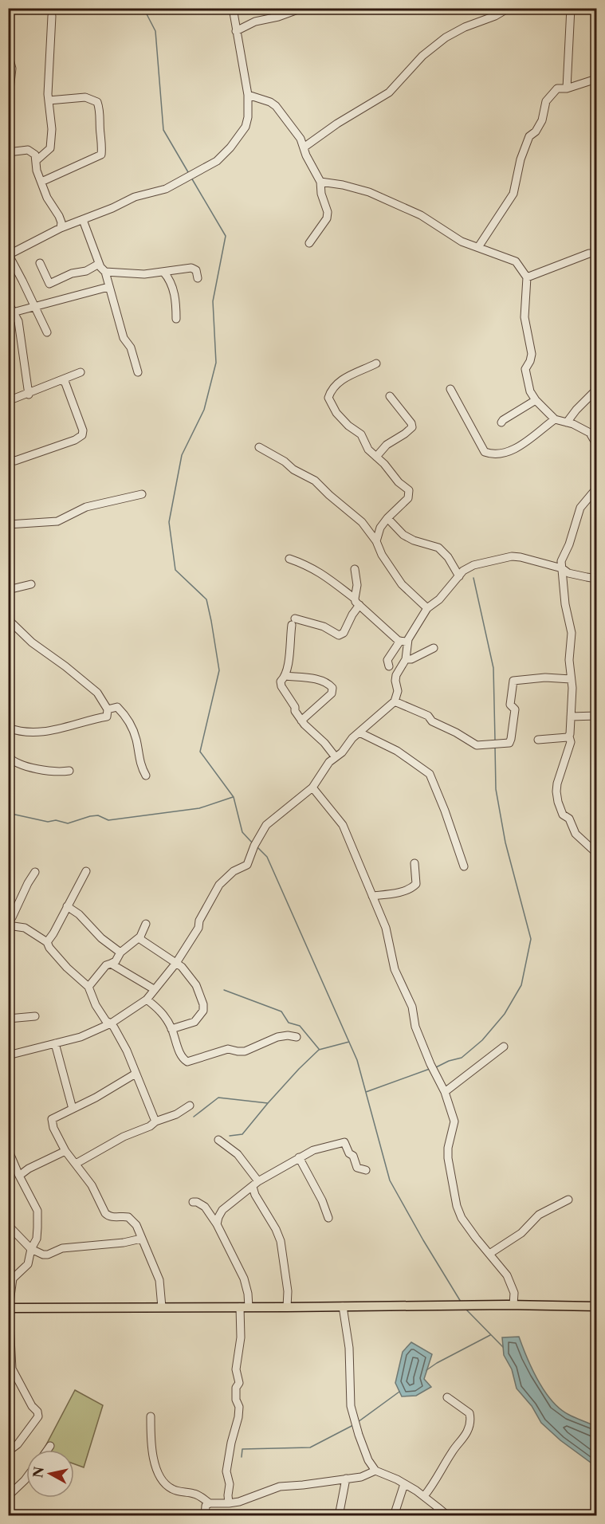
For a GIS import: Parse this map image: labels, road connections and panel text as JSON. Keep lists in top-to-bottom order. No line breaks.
{"north":"left"}
